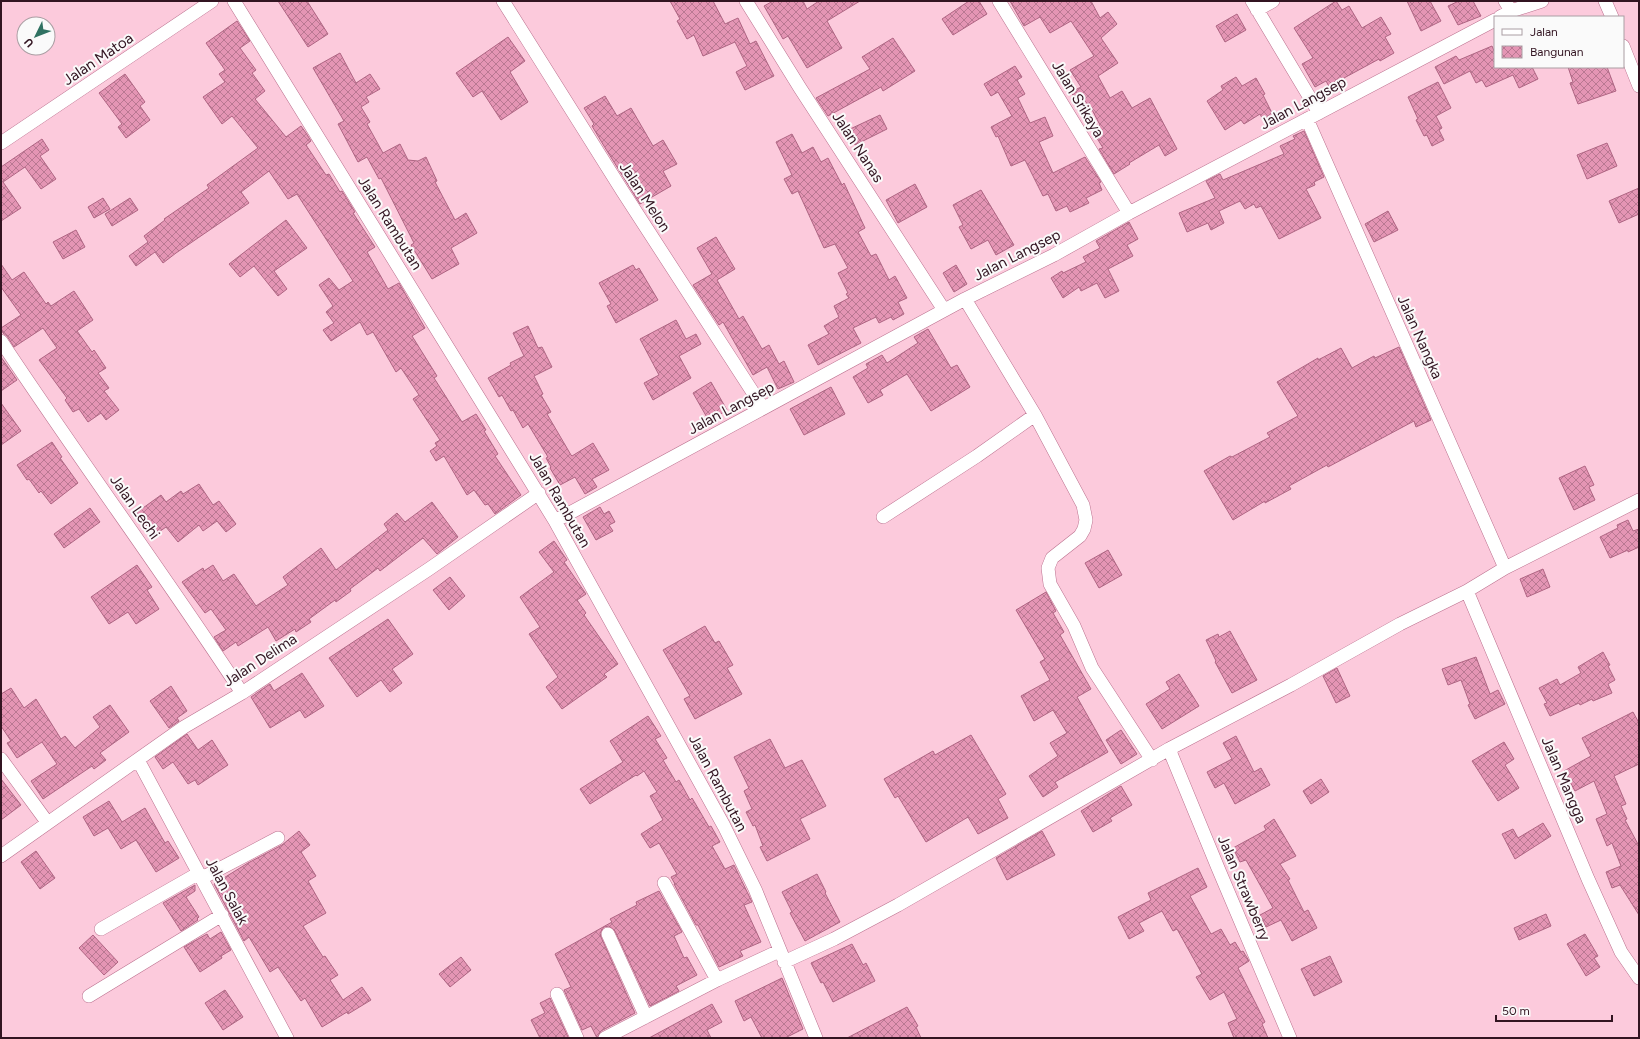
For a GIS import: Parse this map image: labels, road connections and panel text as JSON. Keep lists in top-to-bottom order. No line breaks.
{"streets":{"street":["Jalan Matoa","Jalan Srikaya","Jalan Langsep","Jalan Nanas","Jalan Melon","Jalan Rambutan","Jalan Nangka","Jalan Lechi","Jalan Delima","Jalan Mangga","Jalan Strawberry","Jalan Salak"]},"crossings":[["Jalan Srikaya","Jalan Langsep"],["Jalan Langsep","Jalan Nanas"],["Jalan Langsep","Jalan Melon"],["Jalan Langsep","Jalan Rambutan"],["Jalan Langsep","Jalan Nangka"],["Jalan Rambutan","Jalan Delima"],["Jalan Lechi","Jalan Delima"],["Jalan Delima","Jalan Salak"]],"legend":["Jalan","Bangunan"],"scale_bar":"50 m","north":"bottom left"}
